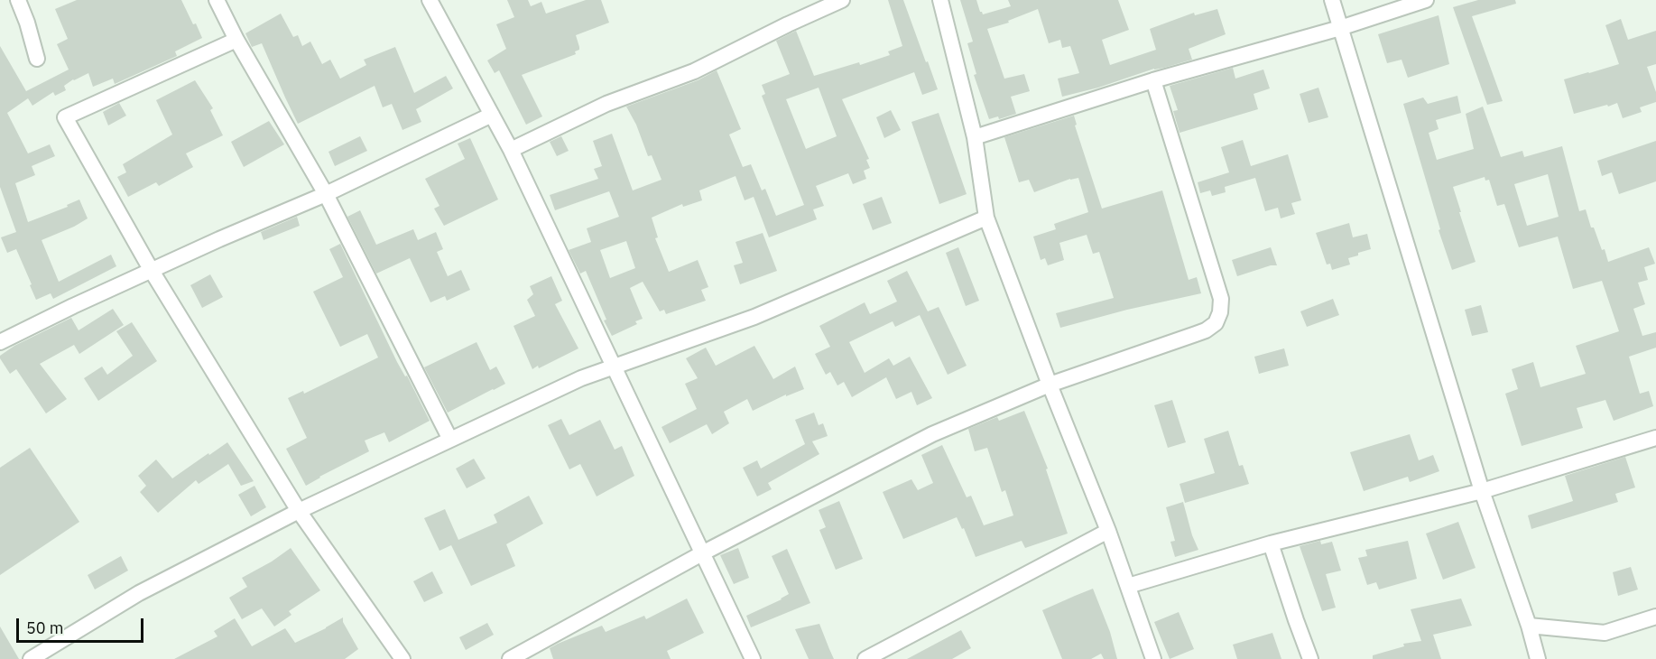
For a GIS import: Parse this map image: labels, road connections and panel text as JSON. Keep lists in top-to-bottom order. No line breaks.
{"scale_bar":"50 m"}
